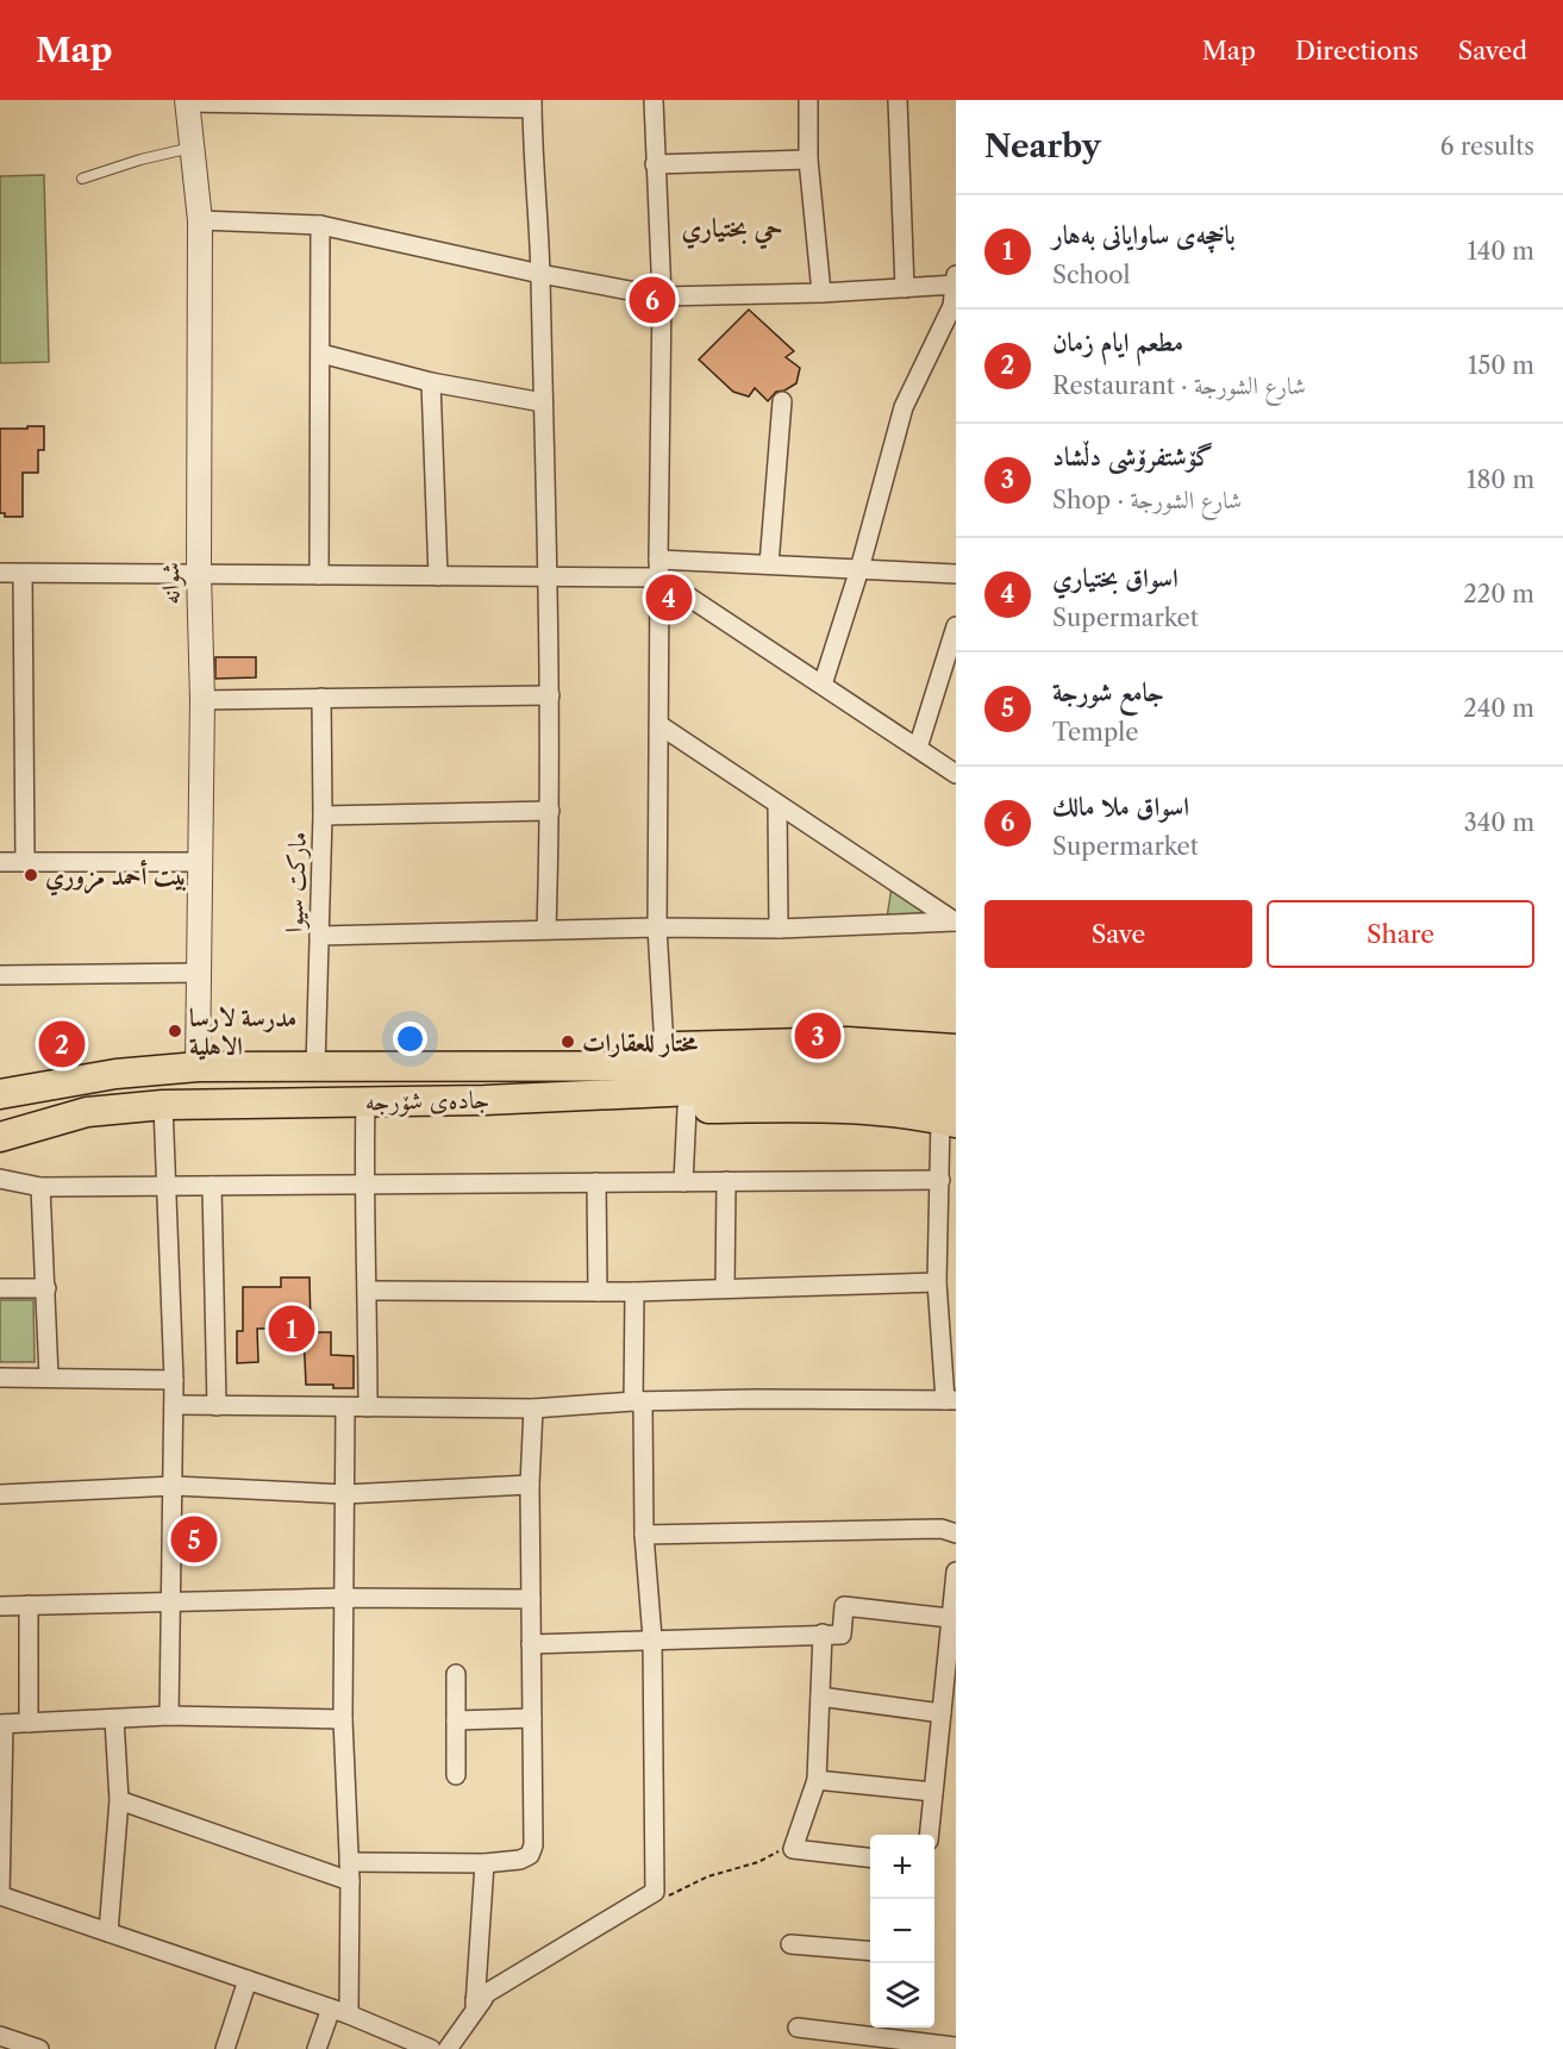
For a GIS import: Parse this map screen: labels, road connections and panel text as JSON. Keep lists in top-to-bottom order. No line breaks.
{"streets":{"main road":["جادەی شۆرجە"],"street":["شوانە","مارکت سیوا"]},"districts":["حي بختياري"],"places":["بيت أحمد مزوري","مدرسة لارسا الاهلية","مختار للعقارات"],"page":{"header":"Map","nav":["Map","Directions","Saved"],"heading":["Nearby","6 results"],"list":[{"mark":"1","name":"باخچەی ساوایانی بەهار","note":"School","value":"140 m"},{"mark":"2","name":"مطعم ايام زمان","note":"Restaurant · شارع الشورجة","value":"150 m"},{"mark":"3","name":"گۆشتفرۆشی دڵشاد","note":"Shop · شارع الشورجة","value":"180 m"},{"mark":"4","name":"اسواق بختياري","note":"Supermarket","value":"220 m"},{"mark":"5","name":"جامع شورجة","note":"Temple","value":"240 m"},{"mark":"6","name":"اسواق ملا مالك","note":"Supermarket","value":"340 m"}],"pins":["6","4","3","2","1","5"],"buttons":["Save","Share"],"map_buttons":["+","−"]}}
